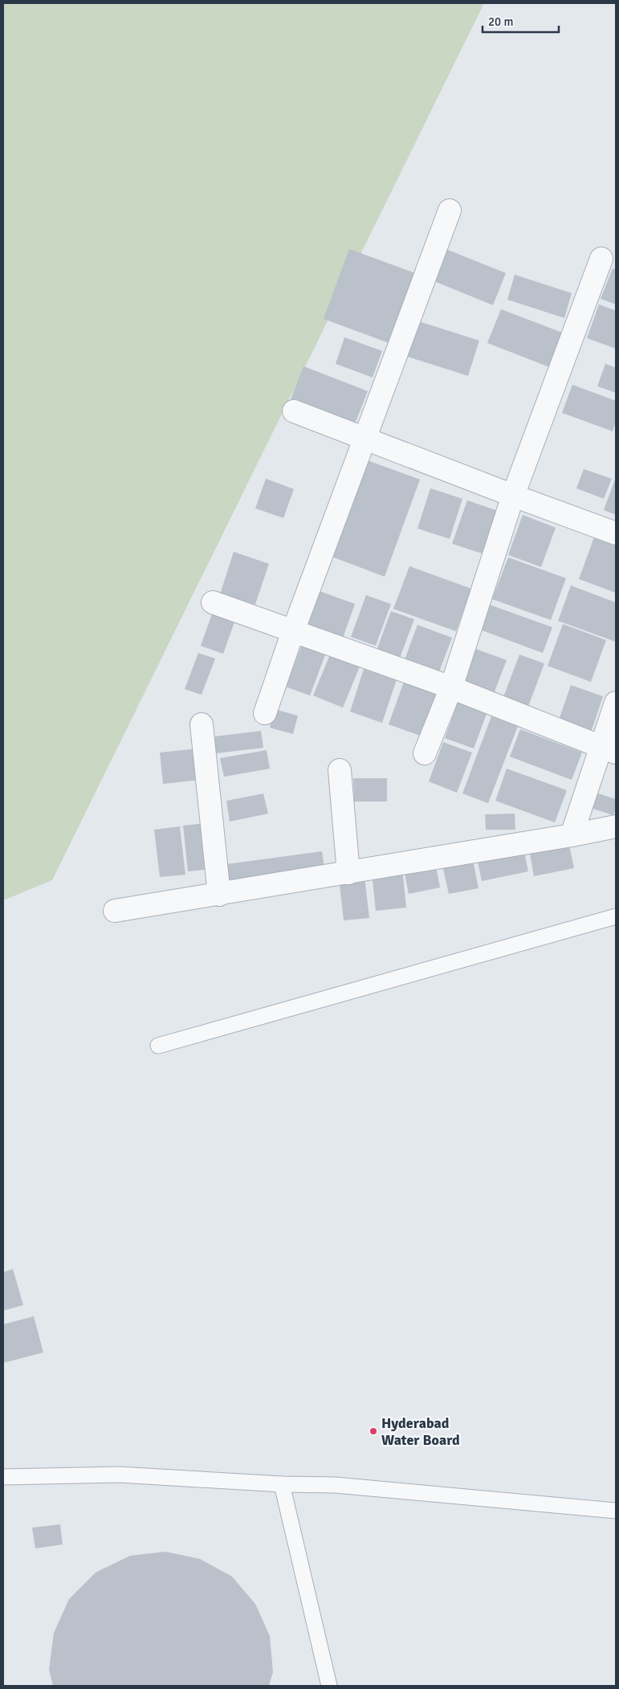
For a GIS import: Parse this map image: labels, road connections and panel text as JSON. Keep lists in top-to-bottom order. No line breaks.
{"places":["Hyderabad Water Board"],"scale_bar":"20 m"}
